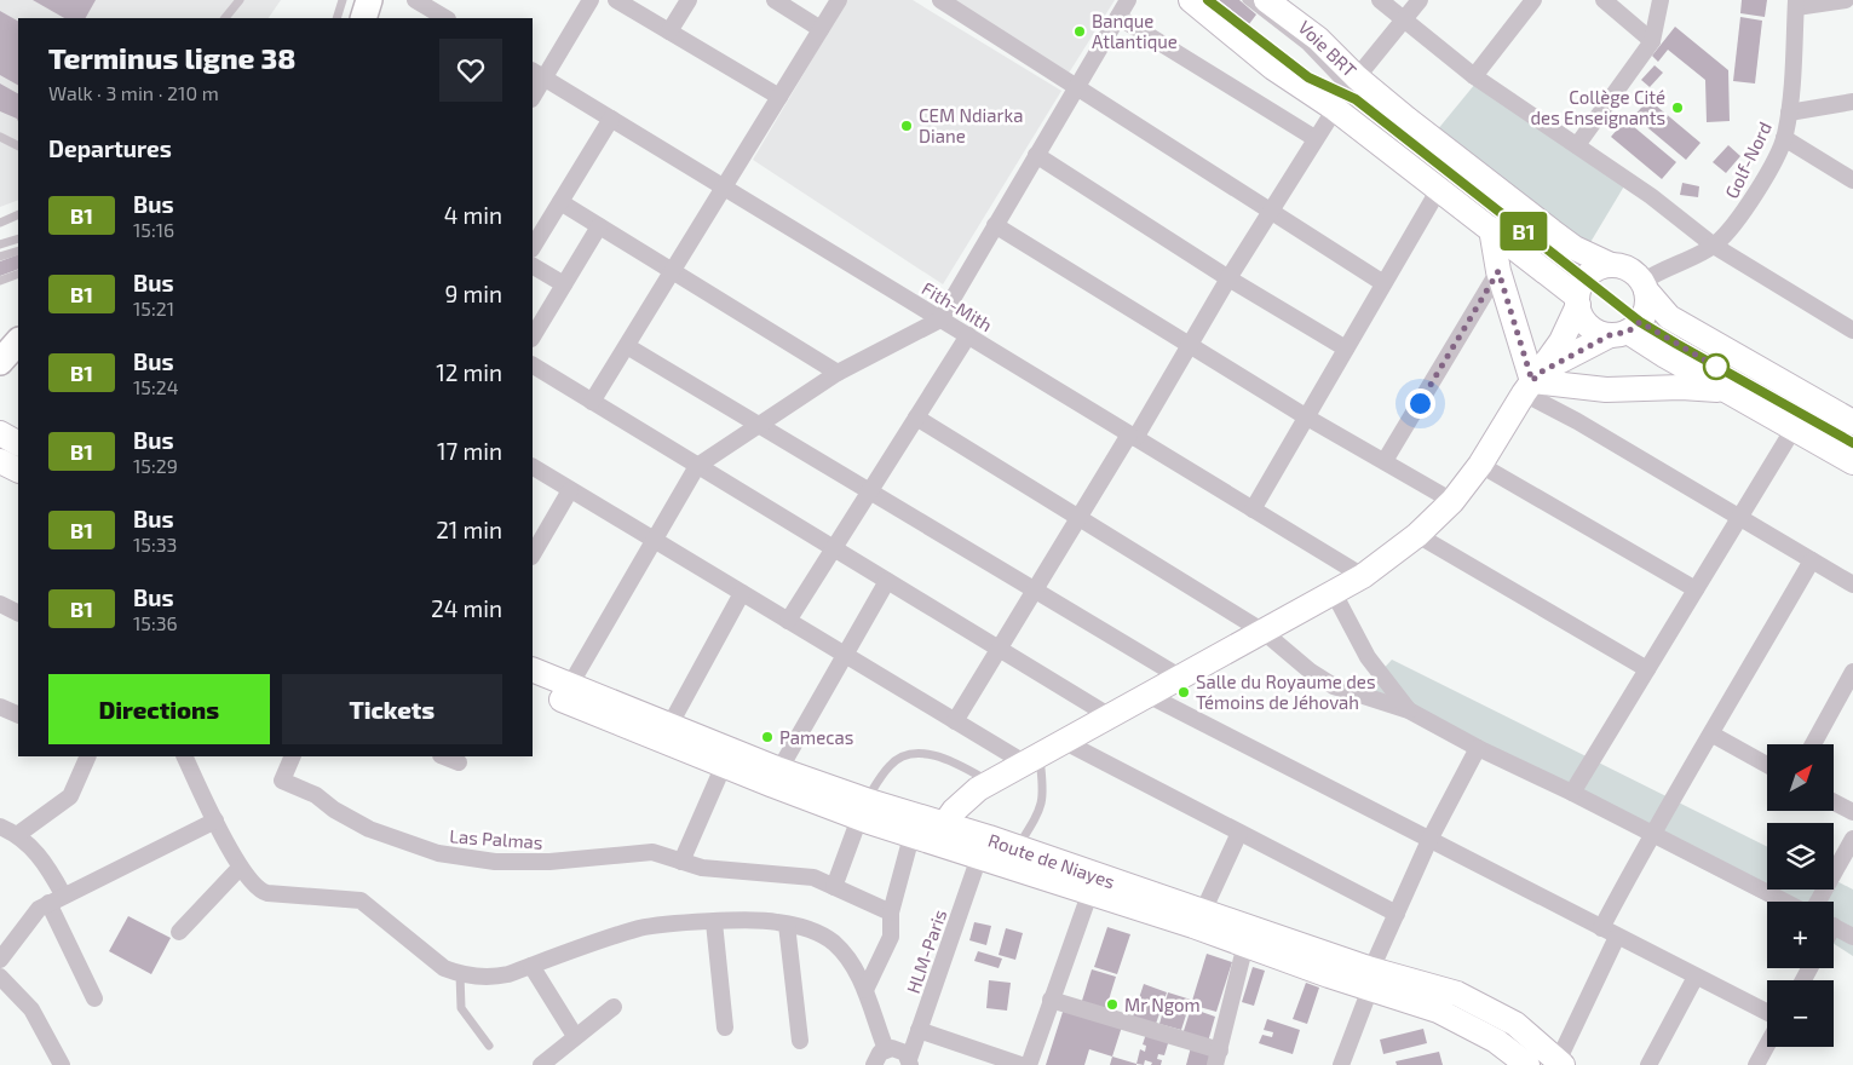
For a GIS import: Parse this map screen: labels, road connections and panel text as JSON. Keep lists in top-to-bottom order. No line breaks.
{"streets":{"main road":["Route de Niayes"],"street":["Golf-Nord","Fith-Mith","Las Palmas","HLM-Paris"],"lane":["Voie BRT"]},"crossings":[["Route de Niayes","HLM-Paris"]],"places":["Banque Atlantique","Collège Cité des Enseignants","CEM Ndiarka Diane","Salle du Royaume des Témoins de Jéhovah","Pamecas","Mr Ngom"],"lines":["bus line B1"],"north":"top right","page":{"on_map":"B1","heading":[["Terminus ligne 38","Walk · 3 min · 210 m"],"Departures"],"list":[{"mark":"B1","name":"Bus","note":"15:16","value":"4 min"},{"mark":"B1","name":"Bus","note":"15:21","value":"9 min"},{"mark":"B1","name":"Bus","note":"15:24","value":"12 min"},{"mark":"B1","name":"Bus","note":"15:29","value":"17 min"},{"mark":"B1","name":"Bus","note":"15:33","value":"21 min"},{"mark":"B1","name":"Bus","note":"15:36","value":"24 min"}],"buttons":["Directions","Tickets"],"map_buttons":["+","−"]}}
